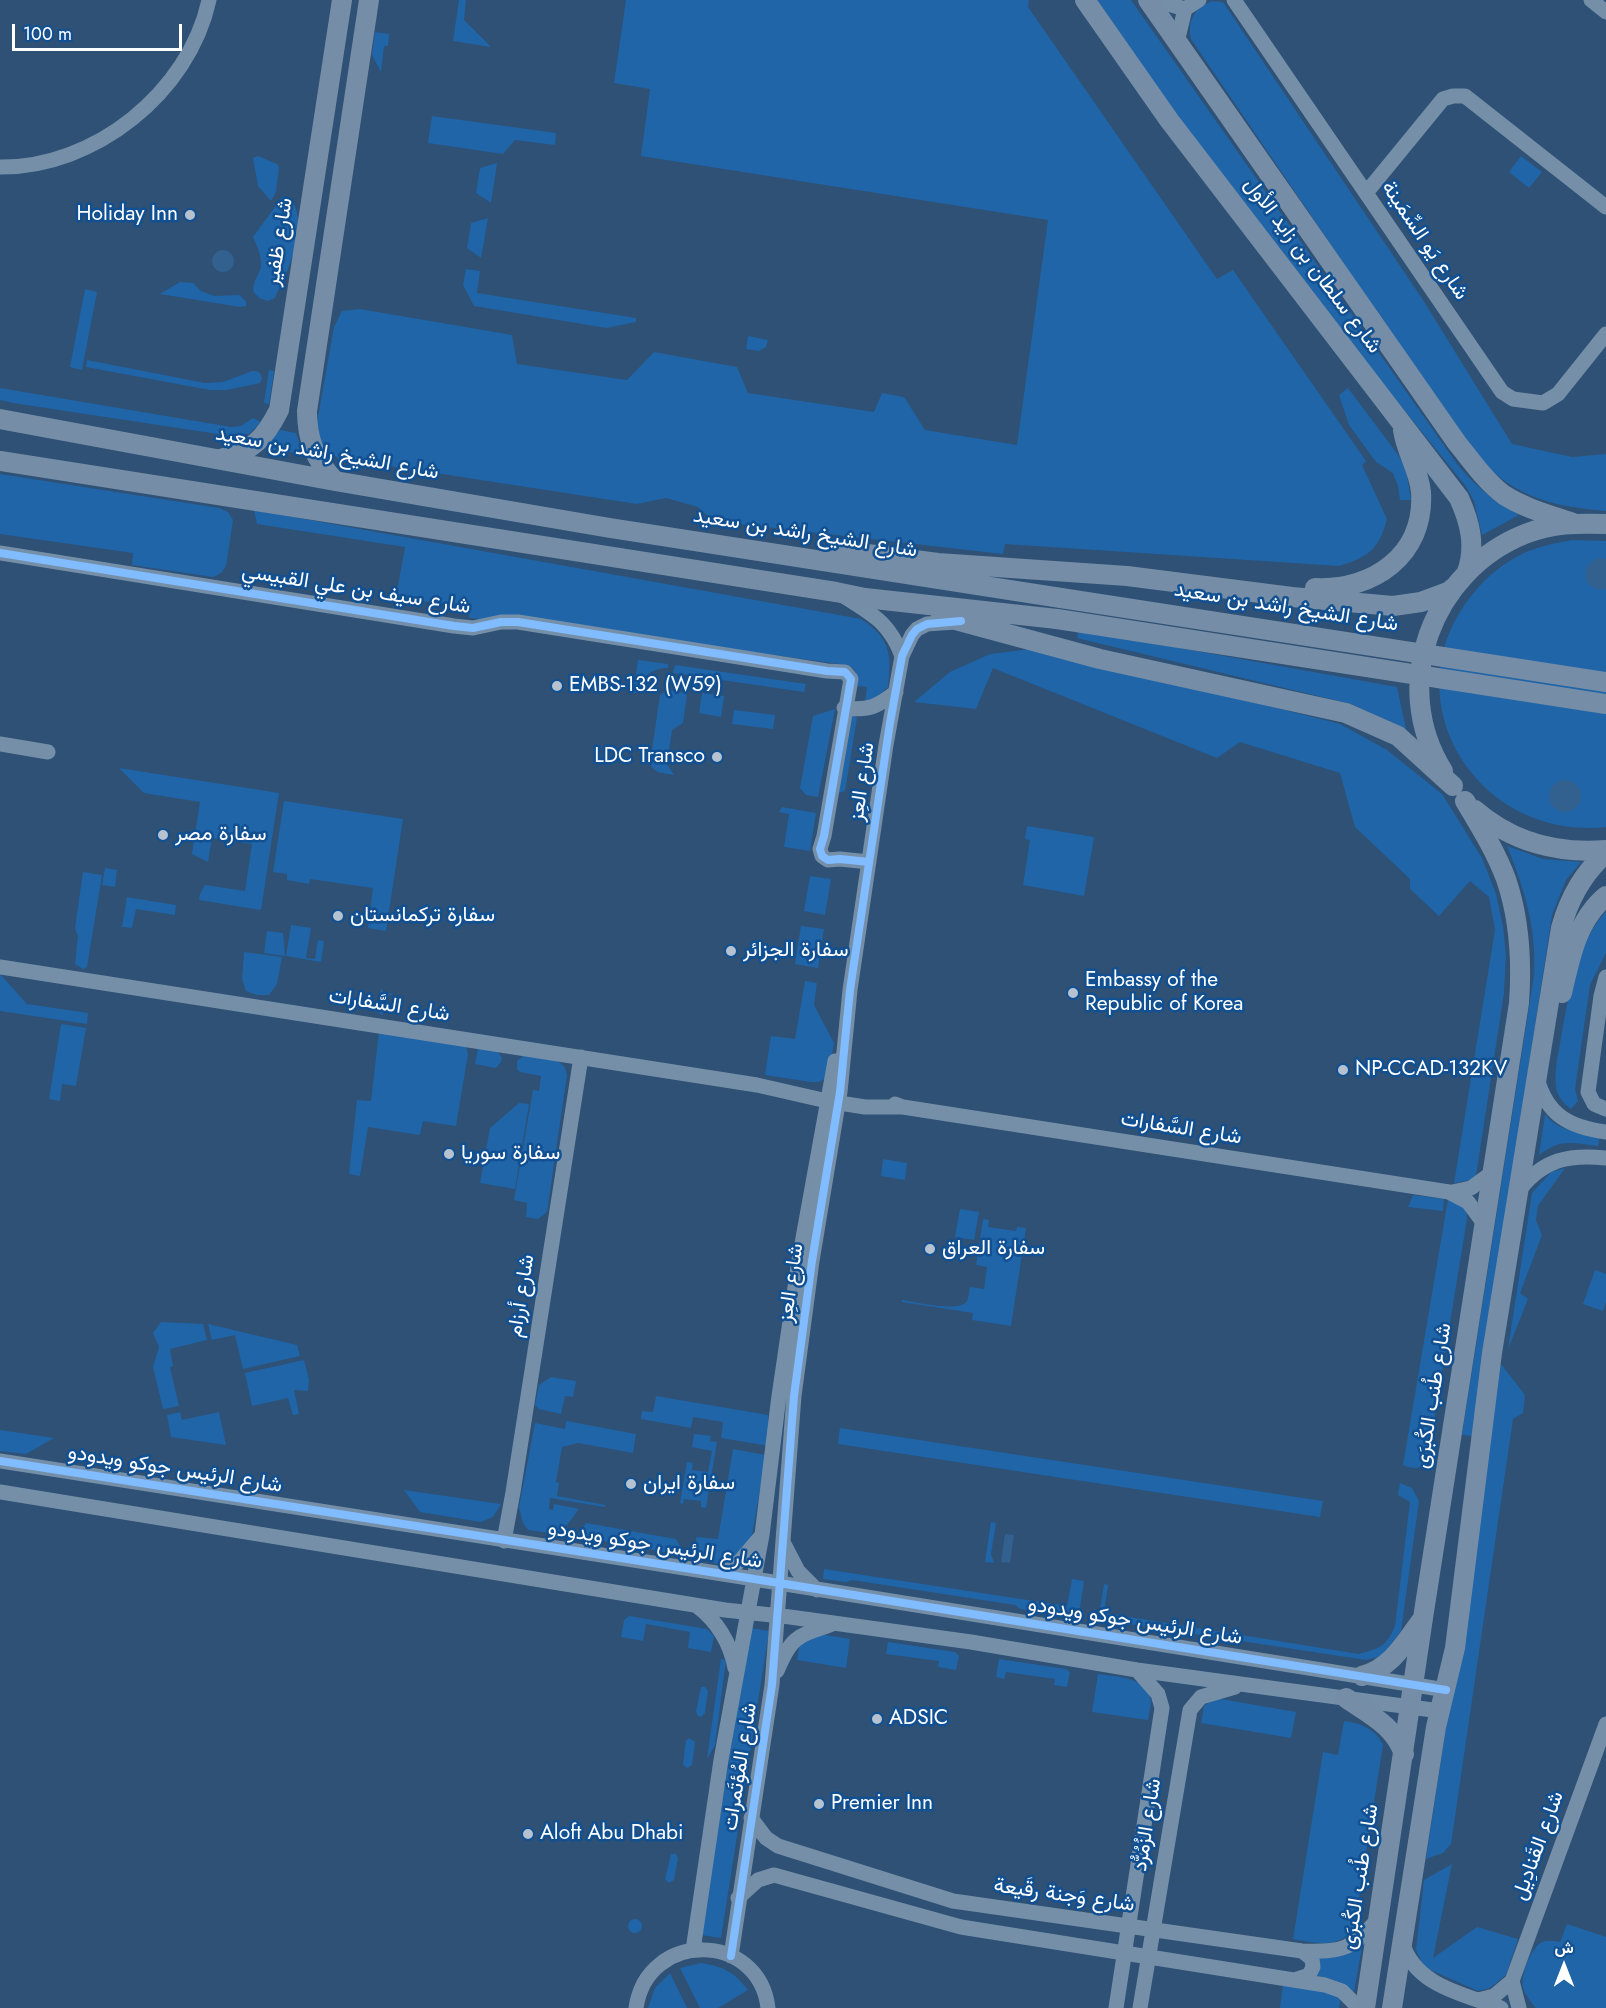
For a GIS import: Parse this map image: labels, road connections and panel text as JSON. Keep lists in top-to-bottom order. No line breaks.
{"streets":{"main road":["شارع ظفير","شارع سلطان بن زايد الأول","شارع الشيخ راشد بن سعيد","شارع طُنب الكُبرَى"],"street":["شارع يَو السِّمَينة","شارع سيف بن علي القبيسي","شارع العِز","شارع السَّفارات","شارع أرزام","شارع الرئيس جوكو ويدودو","شارع المُؤتَمرات","شارع الزُمُرُّد","شارع القَنادِيل","شارع وَجنة رقَيعة"]},"crossings":[["شارع ظفير","شارع الشيخ راشد بن سعيد"],["شارع سلطان بن زايد الأول","شارع طُنب الكُبرَى"],["شارع العِز","شارع السَّفارات"],["شارع العِز","شارع الرئيس جوكو ويدودو"],["شارع العِز","شارع المُؤتَمرات"],["شارع السَّفارات","شارع أرزام"],["شارع السَّفارات","شارع طُنب الكُبرَى"],["شارع أرزام","شارع الرئيس جوكو ويدودو"],["شارع طُنب الكُبرَى","شارع الرئيس جوكو ويدودو"],["شارع طُنب الكُبرَى","شارع وَجنة رقَيعة"],["شارع الرئيس جوكو ويدودو","شارع المُؤتَمرات"],["شارع المُؤتَمرات","شارع وَجنة رقَيعة"],["شارع الزُمُرُّد","شارع وَجنة رقَيعة"]],"places":["Holiday Inn","EMBS-132 (W59)","LDC Transco","سفارة مصر","سفارة تركمانستان","سفارة الجزائر","Embassy of the Republic of Korea","NP-CCAD-132KV","سفارة سوريا","سفارة العراق","سفارة ايران","ADSIC","Premier Inn","Aloft Abu Dhabi"],"scale_bar":"100 m","north":"top"}
